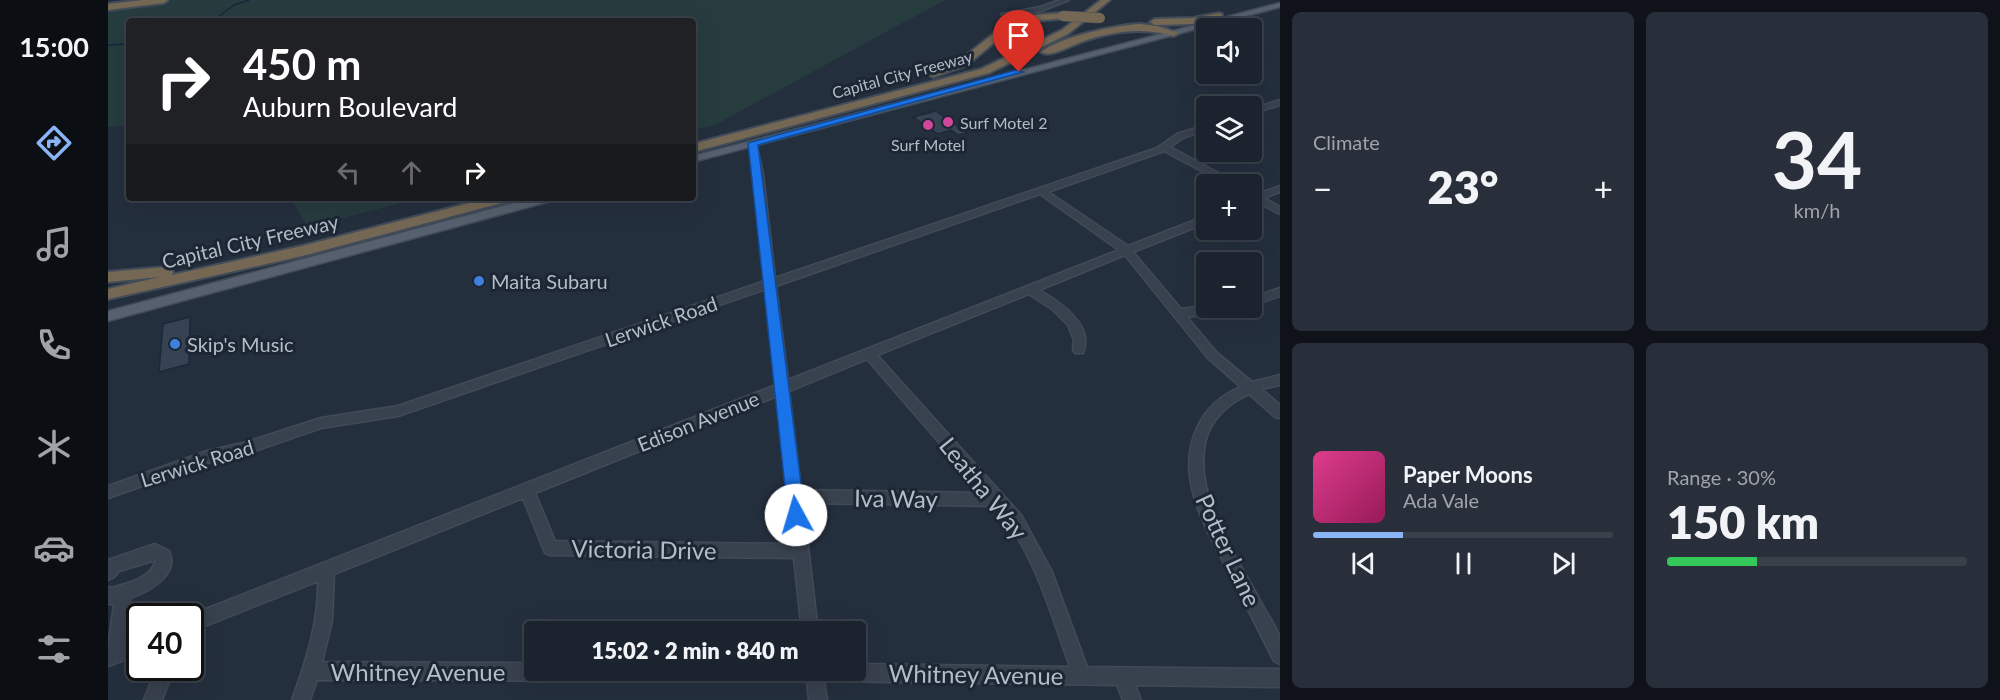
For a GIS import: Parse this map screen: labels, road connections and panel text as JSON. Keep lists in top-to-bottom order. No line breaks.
{"streets":{"highway":["Capital City Freeway"],"street":["Lerwick Road","Edison Avenue","Leatha Way","Iva Way","Victoria Drive","Potter Lane","Whitney Avenue"]},"crossings":[["Edison Avenue","Leatha Way"],["Edison Avenue","Victoria Drive"],["Leatha Way","Iva Way"],["Leatha Way","Whitney Avenue"]],"places":["Surf Motel 2","Surf Motel","Maita Subaru","Skip's Music"],"page":{"tabs":"15:00","tile":["Climate",["34","km/h"],["Range · 30%","150 km"]],"map_buttons":["+","−"],"turn":["450 m","Auburn Boulevard"],"heat":["−","23°","+"],"song":["Paper Moons","Ada Vale"],"limit":"40","trip":"15:02 · 2 min · 840 m"}}
